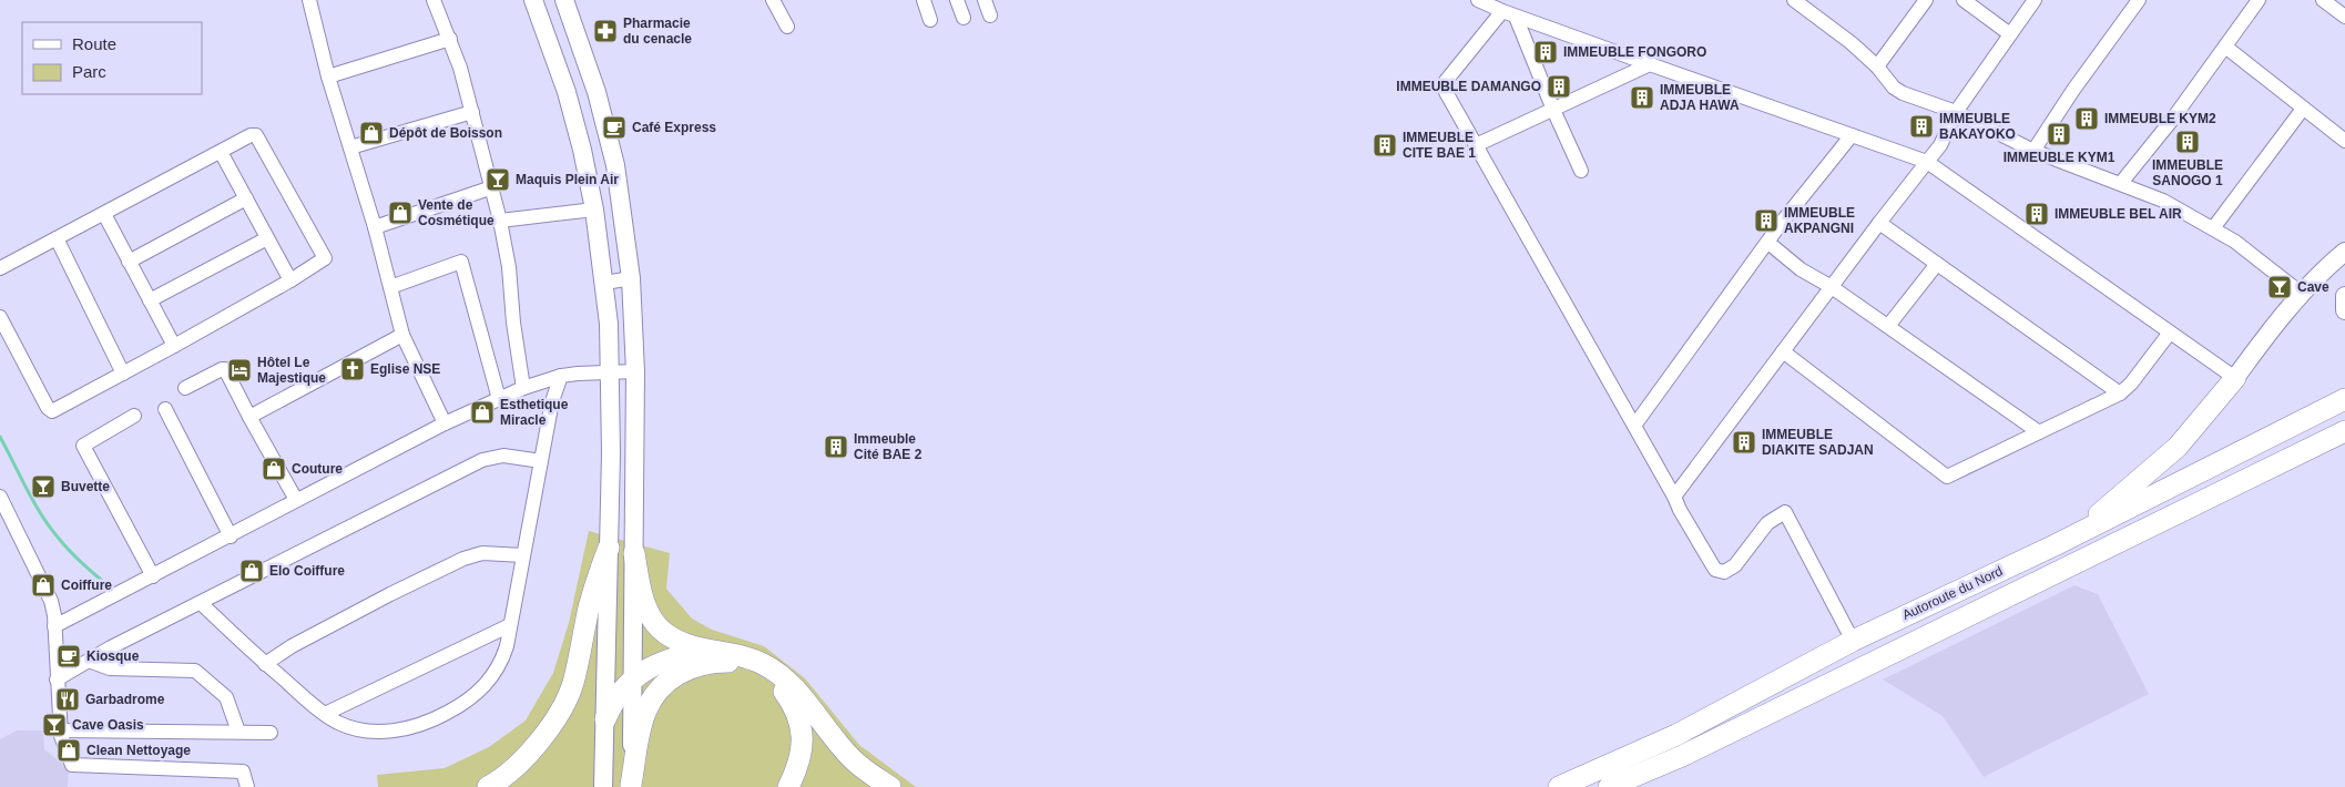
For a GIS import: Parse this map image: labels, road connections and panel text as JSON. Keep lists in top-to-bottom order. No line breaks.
{"streets":{"highway":["Autoroute du Nord"]},"places":{"pharmacy":["Pharmacie du cenacle"],"building":["IMMEUBLE FONGORO","IMMEUBLE DAMANGO","IMMEUBLE ADJA HAWA","IMMEUBLE KYM2","IMMEUBLE BAKAYOKO","IMMEUBLE KYM1","IMMEUBLE SANOGO 1","IMMEUBLE CITE BAE 1","IMMEUBLE BEL AIR","IMMEUBLE AKPANGNI","IMMEUBLE DIAKITE SADJAN","Immeuble Cité BAE 2"],"cafe":["Café Express","Kiosque"],"shop":["Dépôt de Boisson","Vente de Cosmétique","Esthetique Miracle","Couture","Elo Coiffure","Coiffure","Clean Nettoyage"],"bar":["Maquis Plein Air","Cave","Buvette","Cave Oasis"],"church":["Eglise NSE"],"hotel":["Hôtel Le Majestique"],"restaurant":["Garbadrome"]},"legend":["Route","Parc"]}
